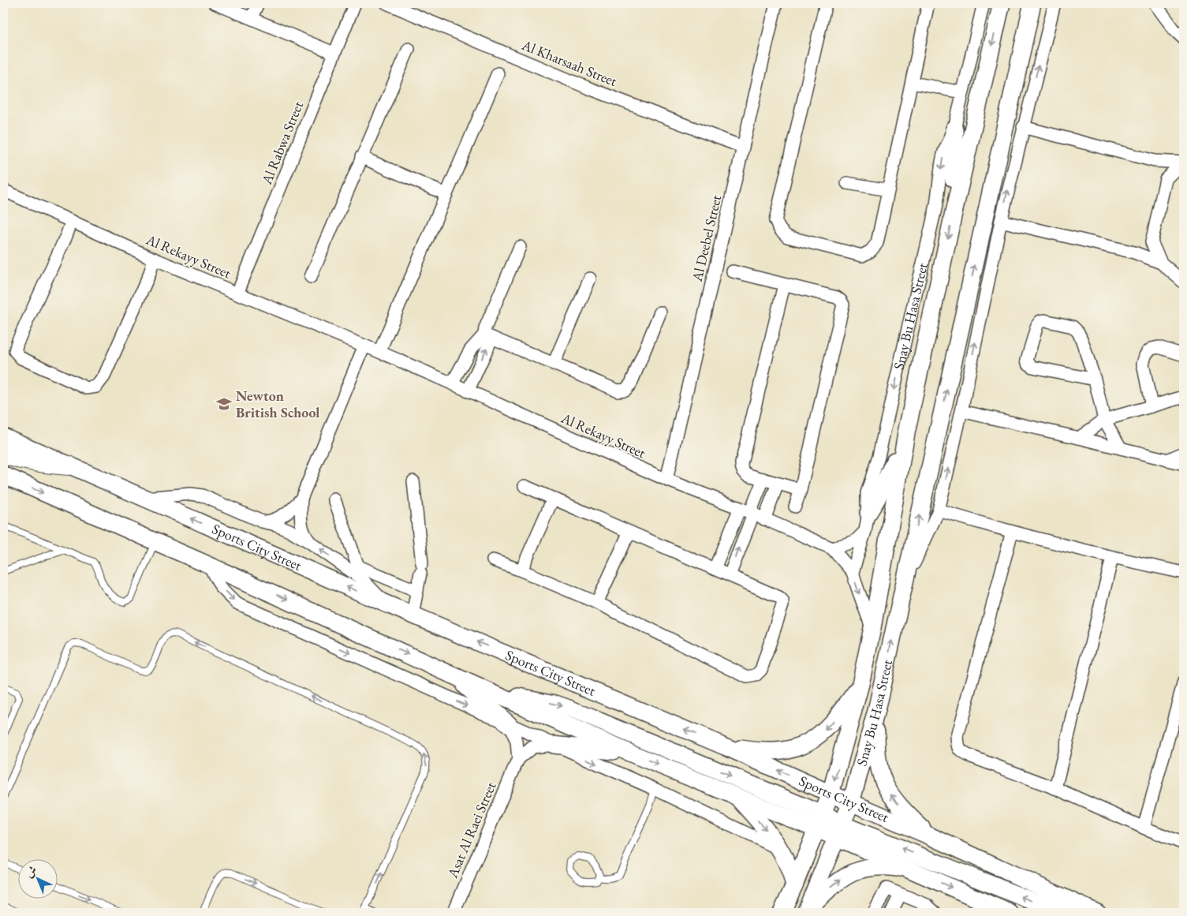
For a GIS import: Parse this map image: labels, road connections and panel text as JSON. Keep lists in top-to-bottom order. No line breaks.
{"streets":{"main road":["Snay Bu Hasa Street","Sports City Street"],"street":["Al Kharsaah Street","Al Rabwa Street","Al Deebel Street","Al Rekayy Street","Asat Al Raei Street"]},"crossings":[["Al Kharsaah Street","Al Deebel Street"],["Al Rabwa Street","Al Rekayy Street"],["Al Deebel Street","Al Rekayy Street"],["Al Rekayy Street","Snay Bu Hasa Street"],["Snay Bu Hasa Street","Sports City Street"]],"places":{"school or university":["Newton British School"]},"north":"top left"}
